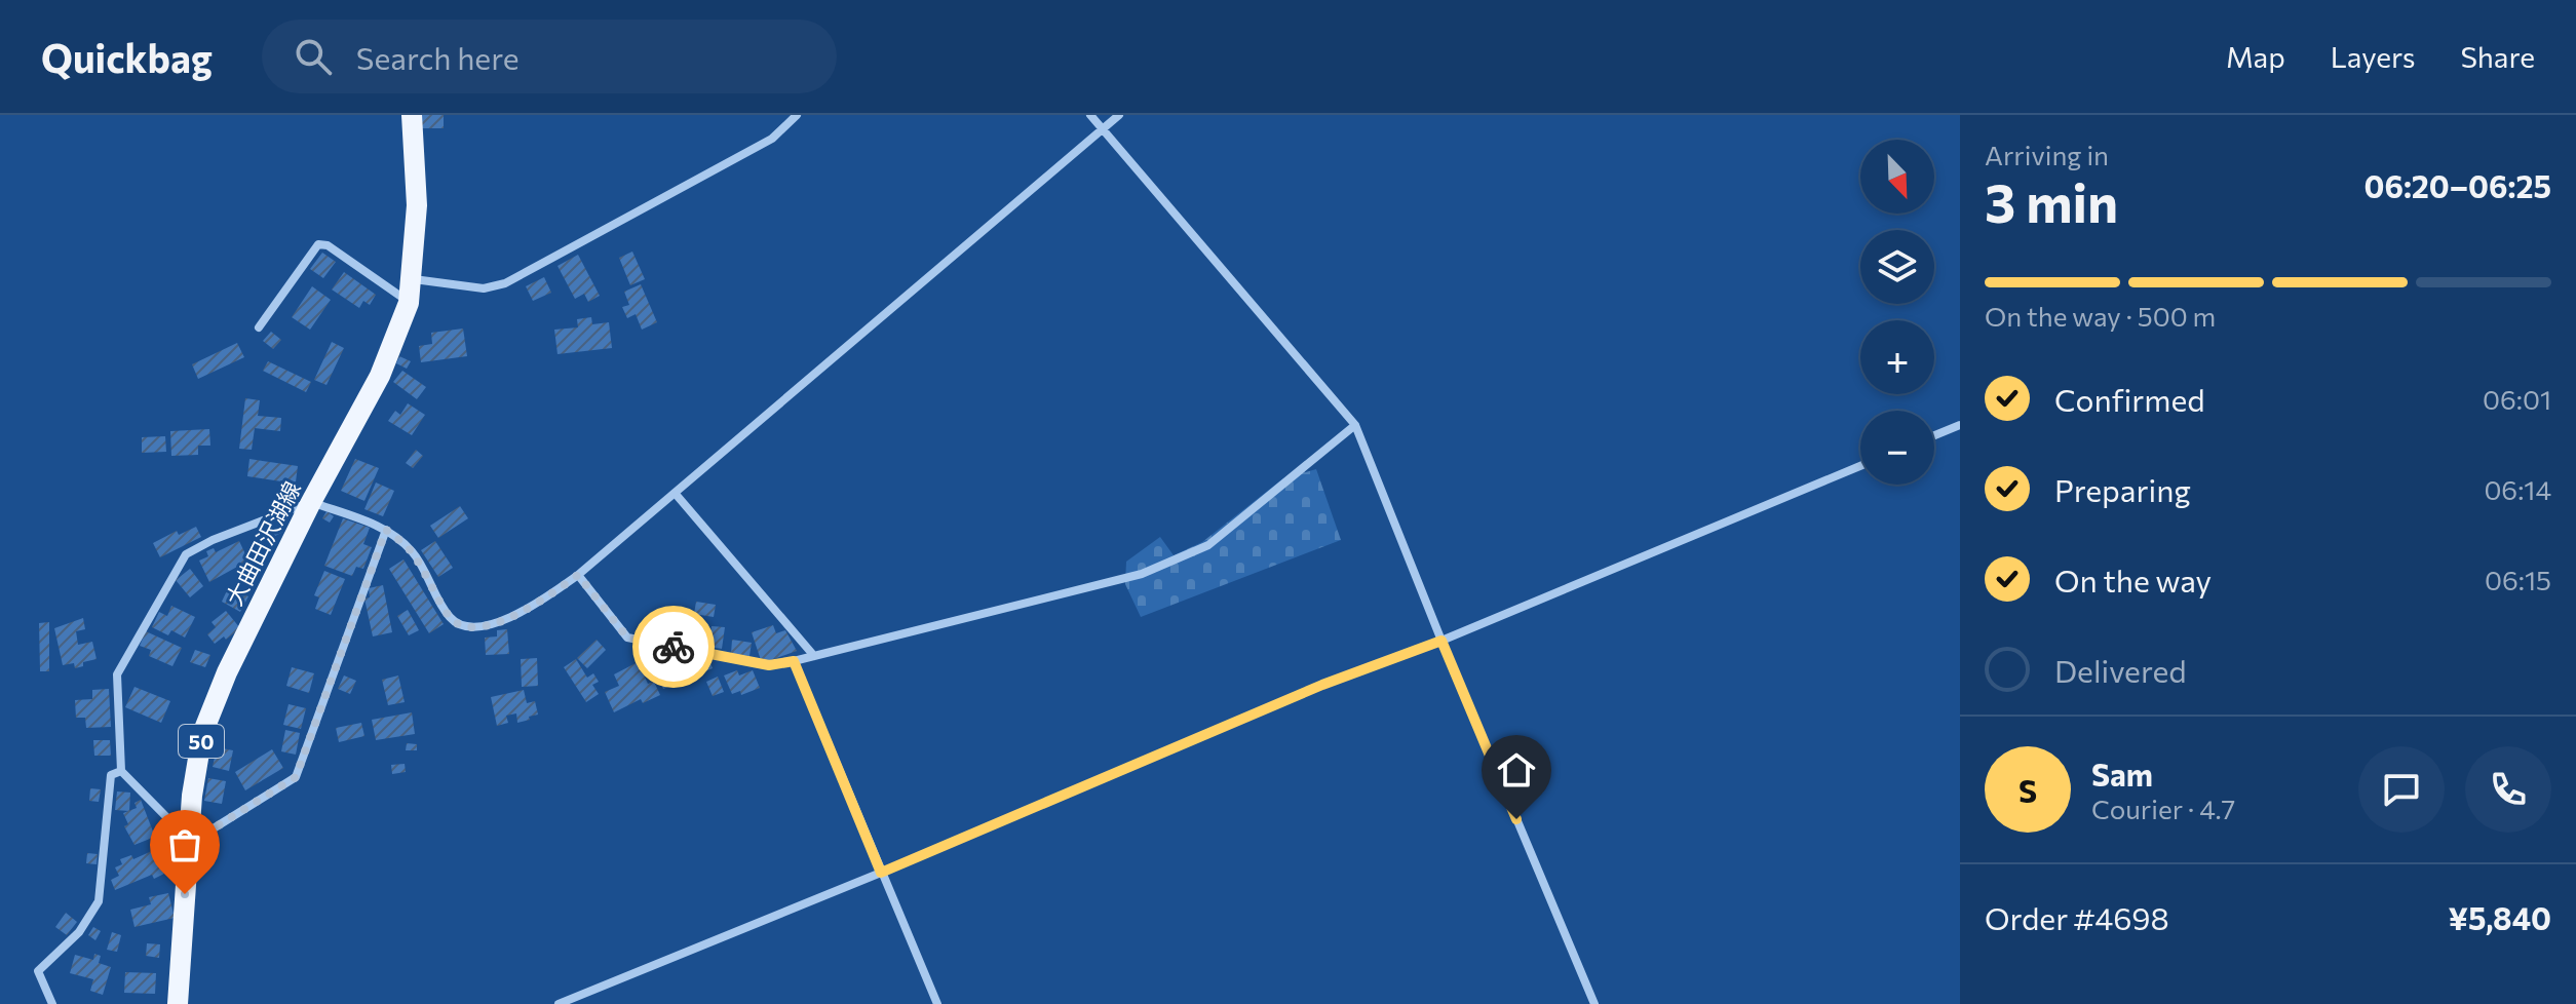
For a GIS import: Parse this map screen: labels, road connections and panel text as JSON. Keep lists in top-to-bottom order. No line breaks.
{"streets":{"main road":["大曲田沢湖線","50"]},"north":"bottom right","page":{"header":"Quickbag","search":"Search here","nav":["Map","Layers","Share"],"heading":["3 min","Arriving in","06:20–06:25"],"panel":["Sam","Courier · 4.7","Order #4698","¥5,840"],"map_buttons":["+","−"],"bar":"On the way · 500 m","list":[["Confirmed","06:01"],["Preparing","06:14"],["On the way","06:15"],"Delivered"],"round":"S"}}
